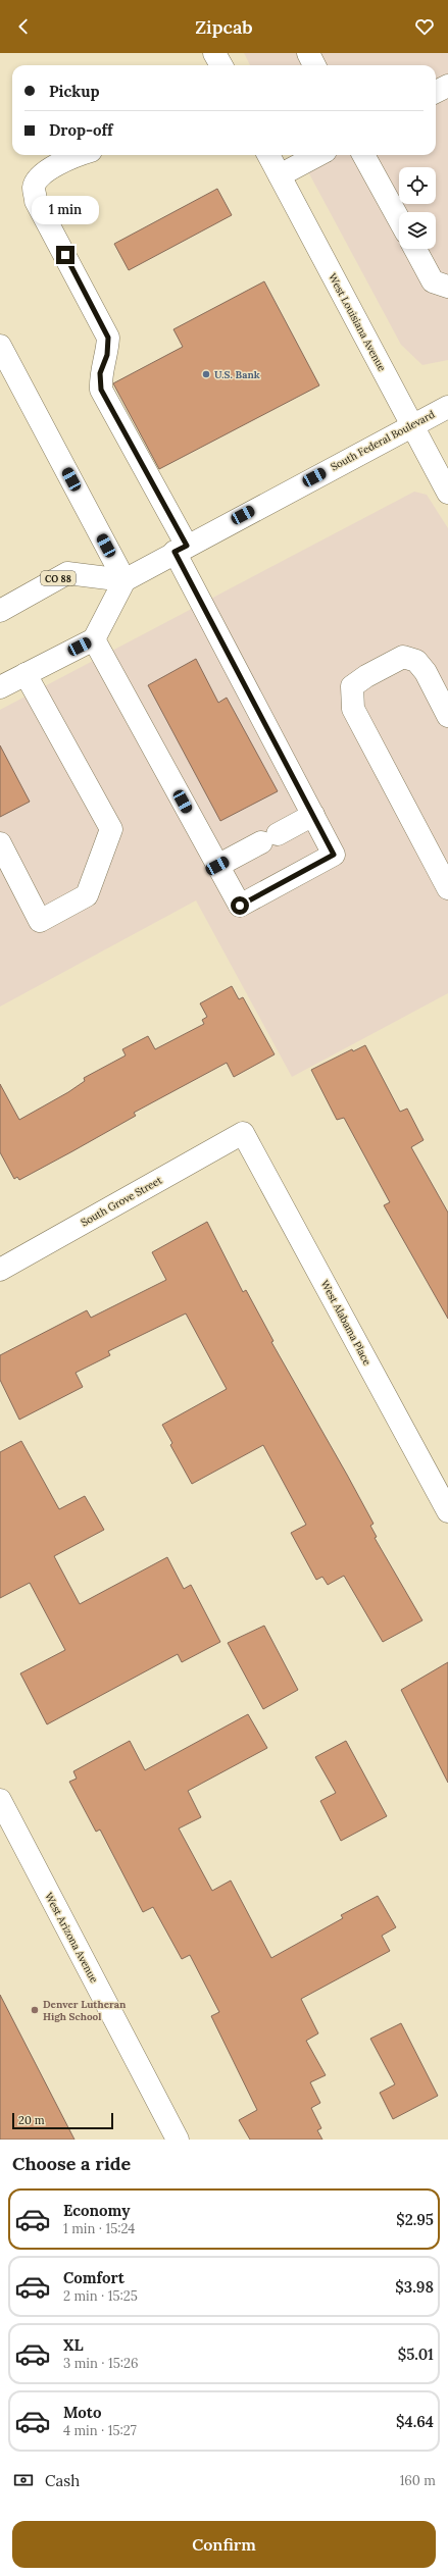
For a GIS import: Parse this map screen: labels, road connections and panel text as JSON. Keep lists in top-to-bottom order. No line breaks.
{"streets":{"street":["West Louisiana Avenue","South Federal Boulevard","CO 88","South Grove Street","West Alabama Place","West Arizona Avenue"]},"crossings":[["West Louisiana Avenue","South Federal Boulevard"],["South Federal Boulevard","CO 88"],["South Grove Street","West Alabama Place"]],"places":["U.S. Bank","Denver Lutheran High School"],"scale_bar":"20 m","page":{"header":"Zipcab","banner":["Pickup","Drop-off"],"bubble":"1 min","scale":"20 m","heading":"Choose a ride","list":[{"name":"Economy","note":"1 min · 15:24","value":"$2.95"},{"name":"Comfort","note":"2 min · 15:25","value":"$3.98"},{"name":"XL","note":"3 min · 15:26","value":"$5.01"},{"name":"Moto","note":"4 min · 15:27","value":"$4.64"}],"pay":["Cash","160 m"],"buttons":"Confirm"}}
